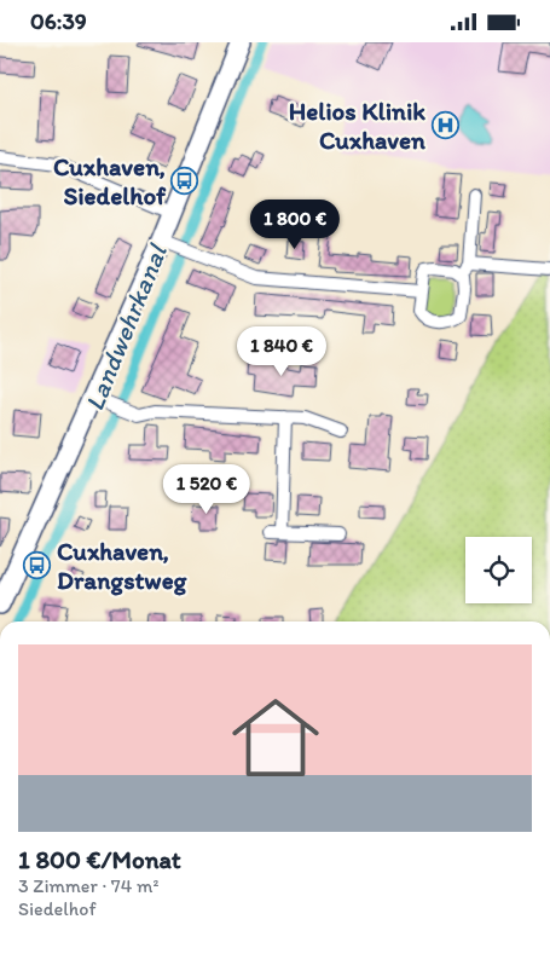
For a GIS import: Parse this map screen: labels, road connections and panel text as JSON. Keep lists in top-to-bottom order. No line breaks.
{"water":["Landwehrkanal"],"places":{"hospital":["Helios Klinik Cuxhaven"],"bus stop":["Cuxhaven, Siedelhof","Cuxhaven, Drangstweg"]},"page":{"status":"06:39","price":["1 800 €","1 840 €","1 520 €"],"list":[{"name":"1 800 €/Monat","note":"3 Zimmer · 74 m² · Siedelhof"}]}}
